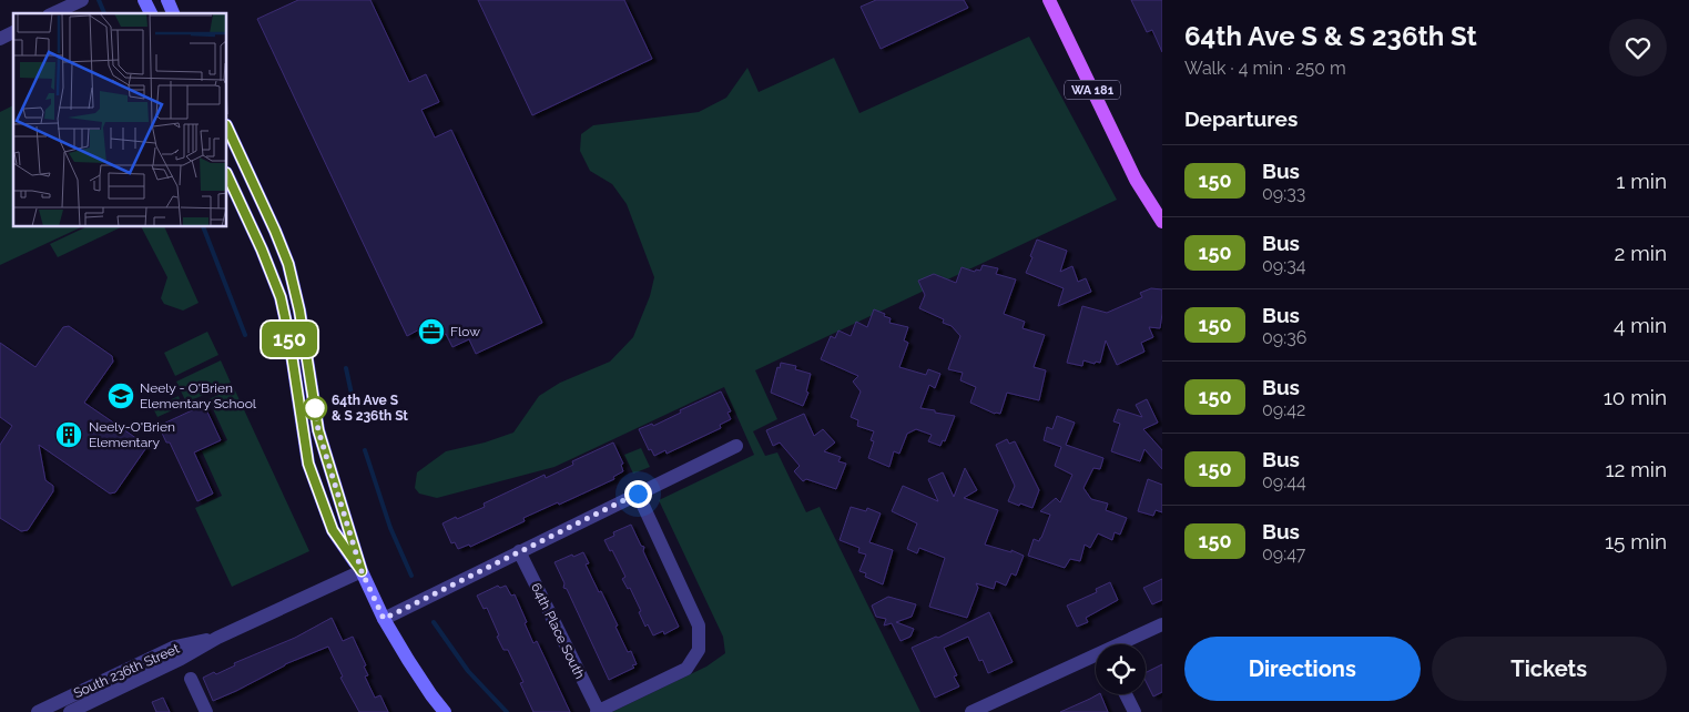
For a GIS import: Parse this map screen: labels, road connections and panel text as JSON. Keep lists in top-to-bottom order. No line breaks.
{"streets":{"main road":["WA 181"],"street":["64th Place South","South 236th Street"]},"places":{"office":["Flow"],"school or university":["Neely - O'Brien Elementary School"],"other":["64th Ave S & S 236th St"],"building":["Neely-O'Brien Elementary"]},"lines":["bus line 150"],"page":{"on_map":"150","heading":[["64th Ave S & S 236th St","Walk · 4 min · 250 m"],"Departures"],"list":[{"mark":"150","name":"Bus","note":"09:33","value":"1 min"},{"mark":"150","name":"Bus","note":"09:34","value":"2 min"},{"mark":"150","name":"Bus","note":"09:36","value":"4 min"},{"mark":"150","name":"Bus","note":"09:42","value":"10 min"},{"mark":"150","name":"Bus","note":"09:44","value":"12 min"},{"mark":"150","name":"Bus","note":"09:47","value":"15 min"}],"buttons":["Directions","Tickets"]}}
